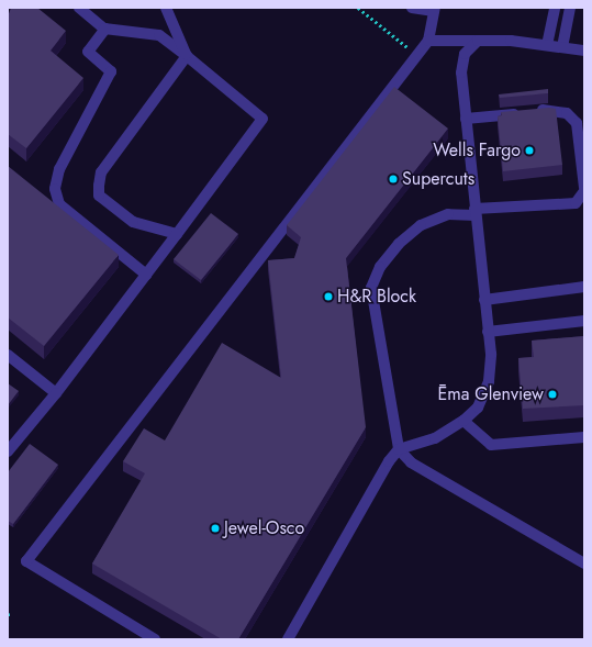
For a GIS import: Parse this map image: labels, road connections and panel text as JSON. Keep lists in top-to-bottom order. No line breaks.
{"places":["Wells Fargo","Supercuts","H&R Block","Ēma Glenview","Jewel-Osco"]}
